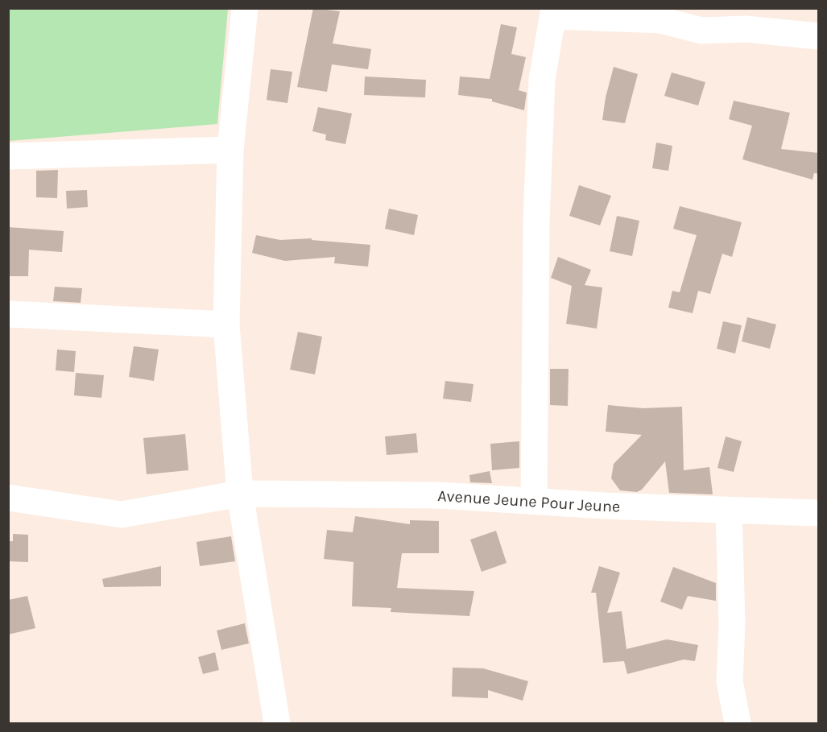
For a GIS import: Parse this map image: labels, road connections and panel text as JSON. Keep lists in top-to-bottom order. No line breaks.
{"streets":{"street":["Avenue Jeune Pour Jeune"]}}
